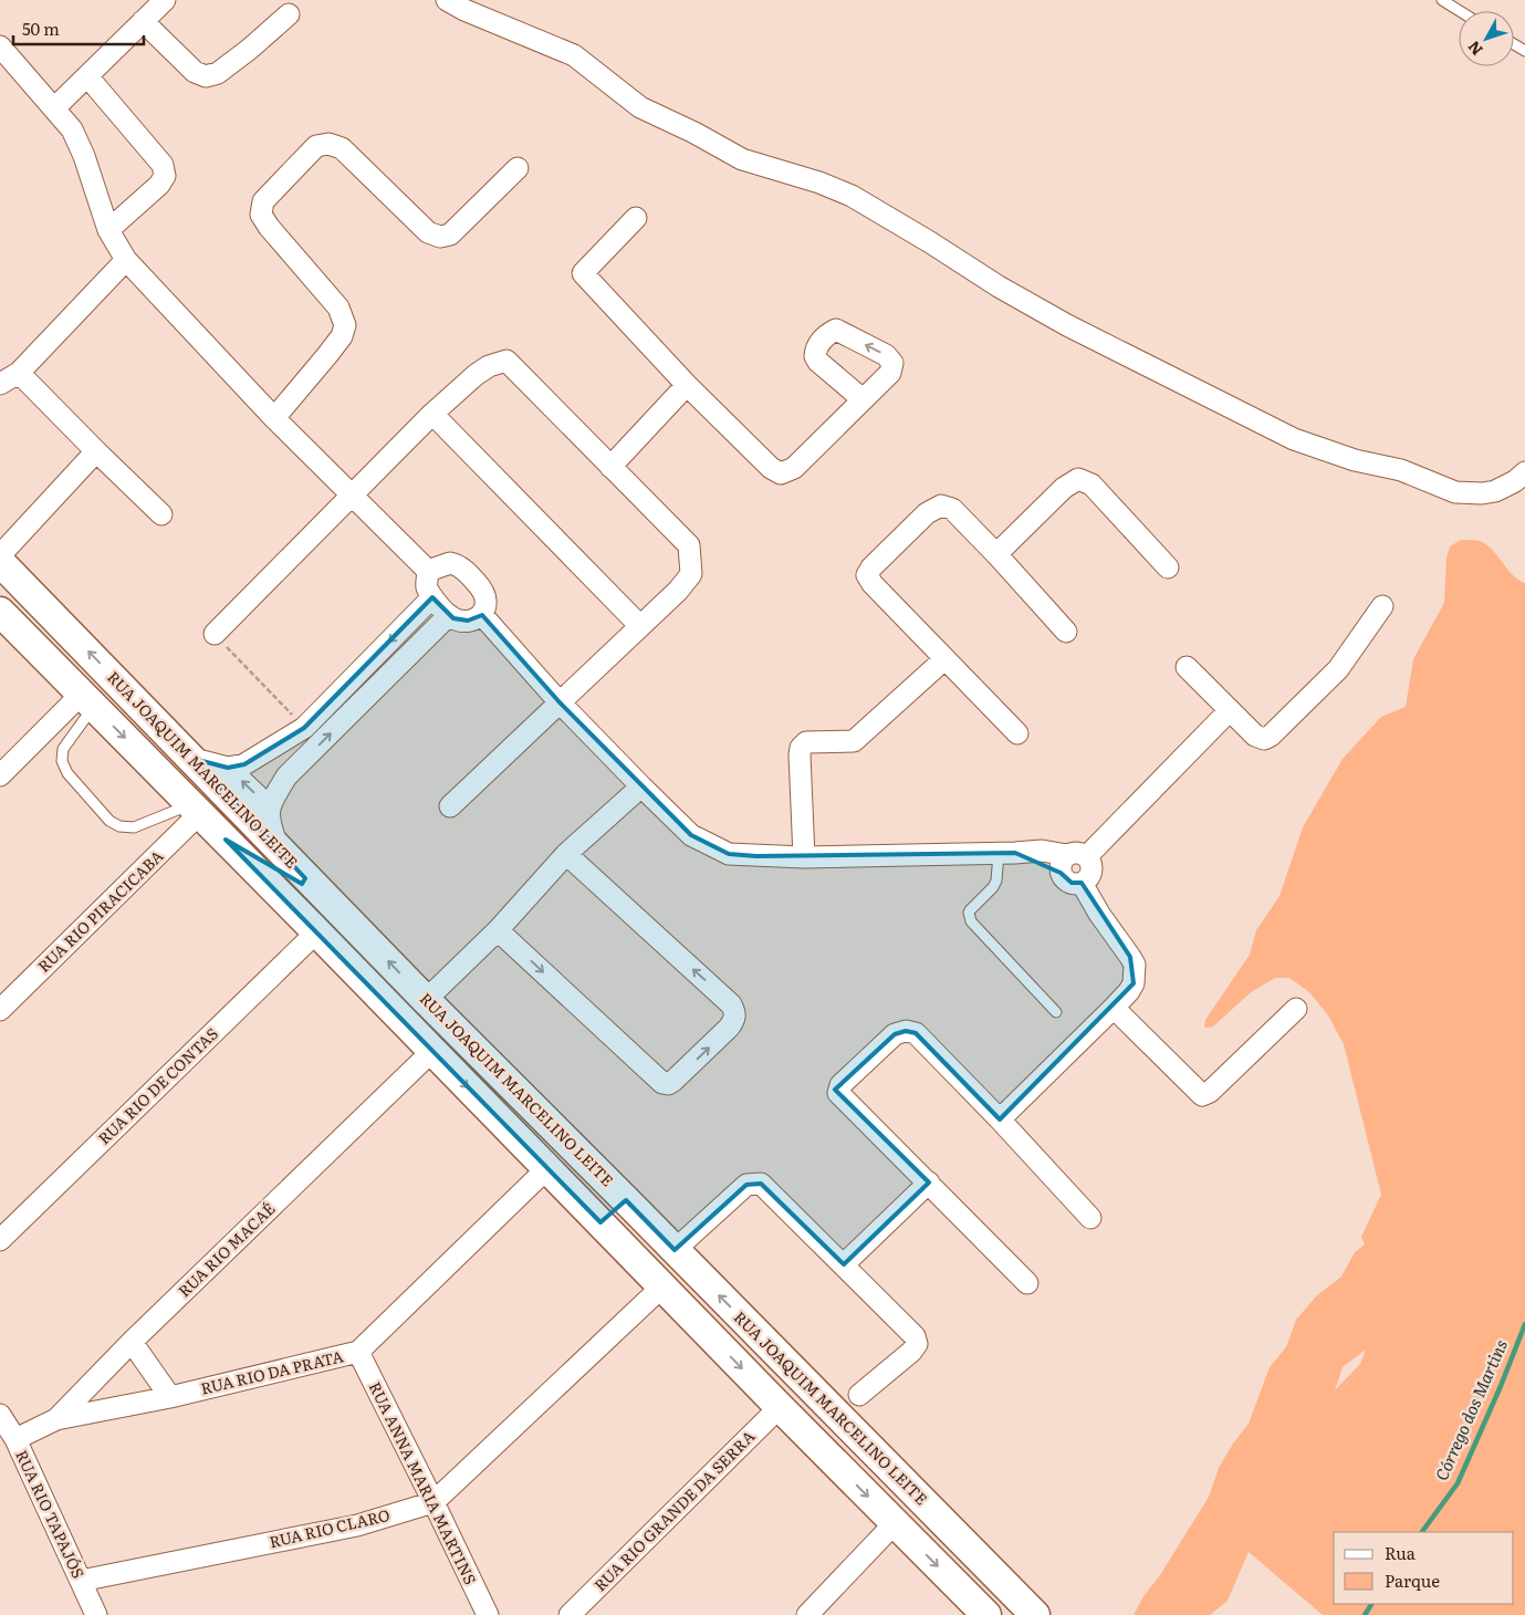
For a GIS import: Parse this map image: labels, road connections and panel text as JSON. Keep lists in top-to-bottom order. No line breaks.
{"streets":{"main road":["RUA JOAQUIM MARCELINO LEITE"],"street":["RUA RIO PIRACICABA","RUA RIO DE CONTAS","RUA RIO MACAÉ","RUA RIO DA PRATA","RUA ANNA MARIA MARTINS","RUA RIO GRANDE DA SERRA","RUA RIO TAPAJÓS","RUA RIO CLARO"]},"crossings":[["RUA JOAQUIM MARCELINO LEITE","RUA RIO PIRACICABA"],["RUA JOAQUIM MARCELINO LEITE","RUA RIO DE CONTAS"],["RUA JOAQUIM MARCELINO LEITE","RUA RIO MACAÉ"],["RUA JOAQUIM MARCELINO LEITE","RUA RIO DA PRATA"],["RUA JOAQUIM MARCELINO LEITE","RUA RIO GRANDE DA SERRA"],["RUA JOAQUIM MARCELINO LEITE","RUA RIO CLARO"],["RUA RIO MACAÉ","RUA RIO DA PRATA"],["RUA RIO MACAÉ","RUA RIO TAPAJÓS"],["RUA RIO DA PRATA","RUA ANNA MARIA MARTINS"],["RUA ANNA MARIA MARTINS","RUA RIO CLARO"],["RUA RIO TAPAJÓS","RUA RIO CLARO"]],"water":["Córrego dos Martins"],"legend":["Rua","Parque"],"scale_bar":"50 m","north":"bottom left"}
